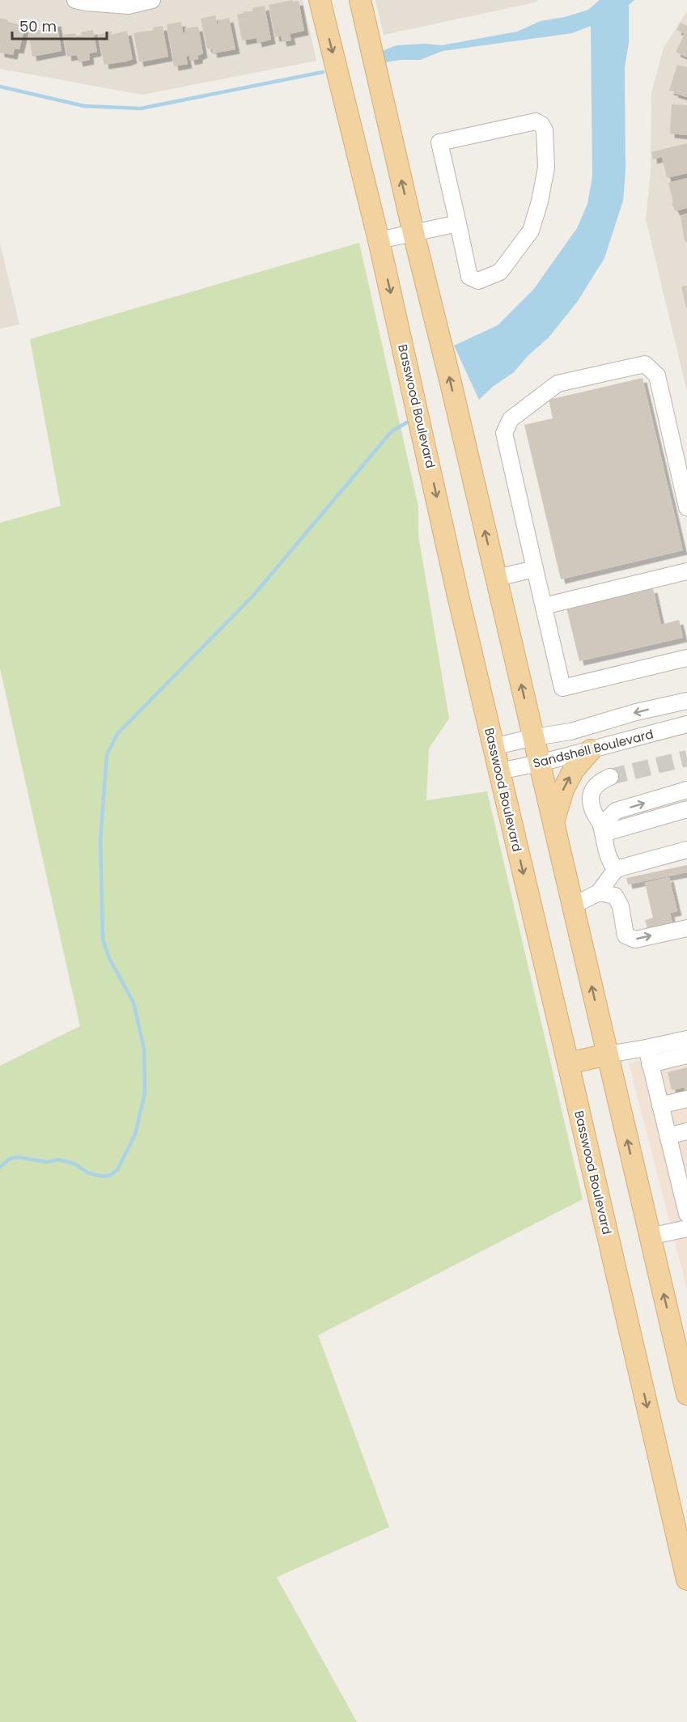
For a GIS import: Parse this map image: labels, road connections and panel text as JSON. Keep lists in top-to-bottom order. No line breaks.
{"streets":{"main road":["Basswood Boulevard"],"street":["Sandshell Boulevard"]},"crossings":[["Basswood Boulevard","Sandshell Boulevard"]],"scale_bar":"50 m"}
